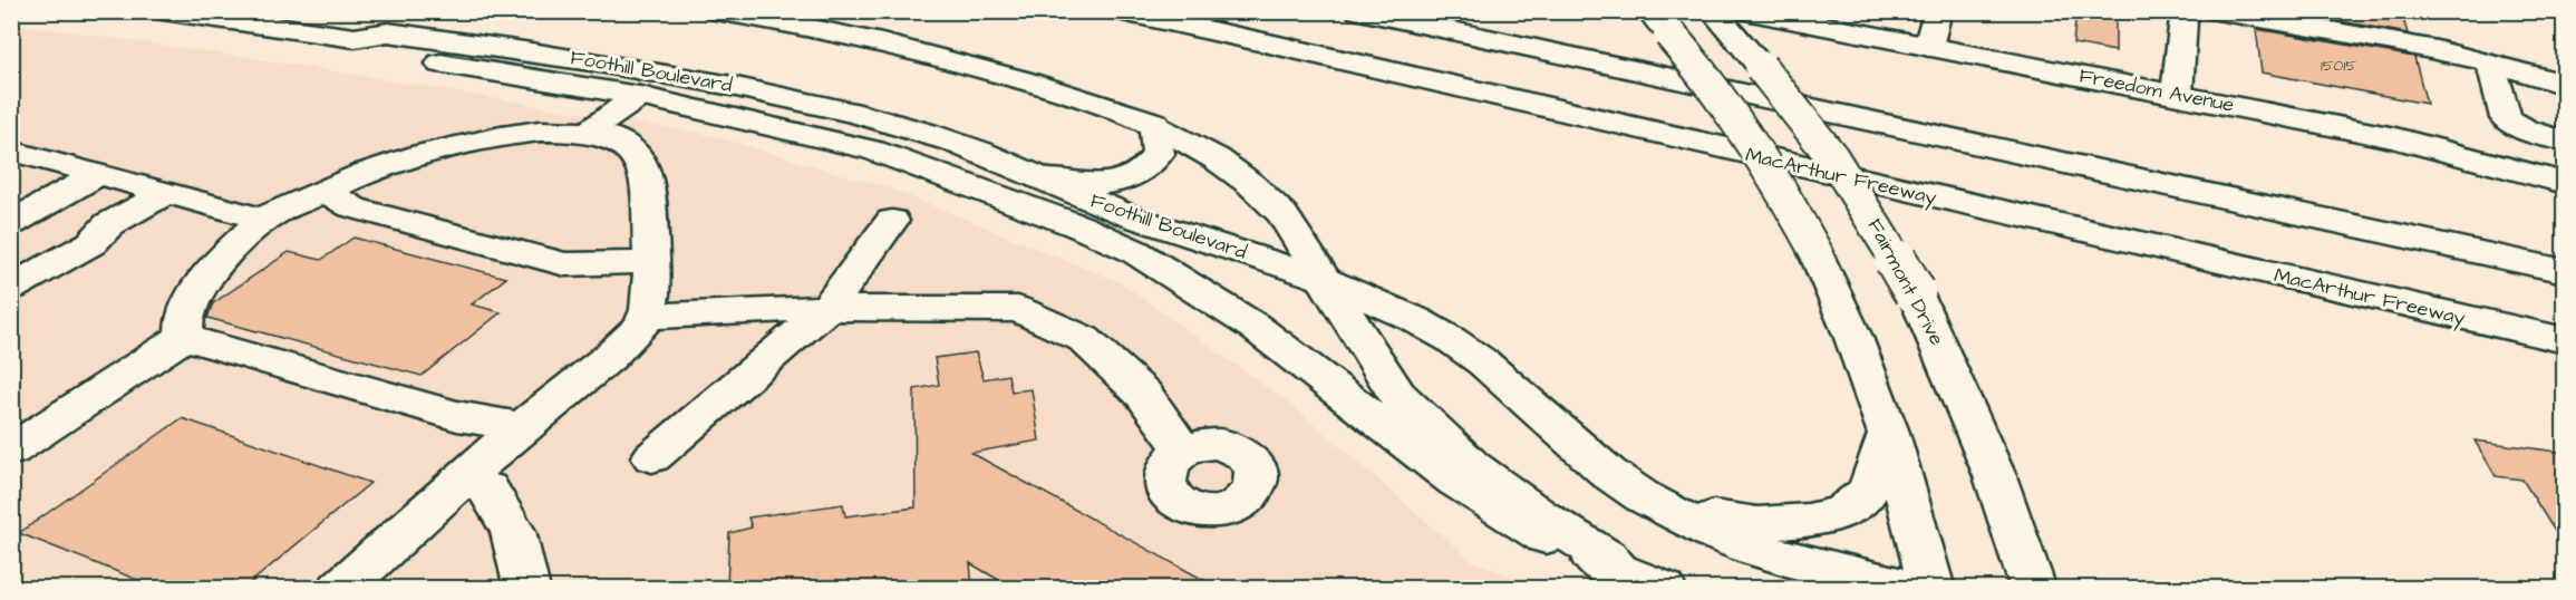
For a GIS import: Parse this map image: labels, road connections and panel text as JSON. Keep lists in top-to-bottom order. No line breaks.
{"streets":{"main road":["Foothill Boulevard","Freedom Avenue","MacArthur Freeway","Fairmont Drive"]},"house_numbers":["15015"]}
